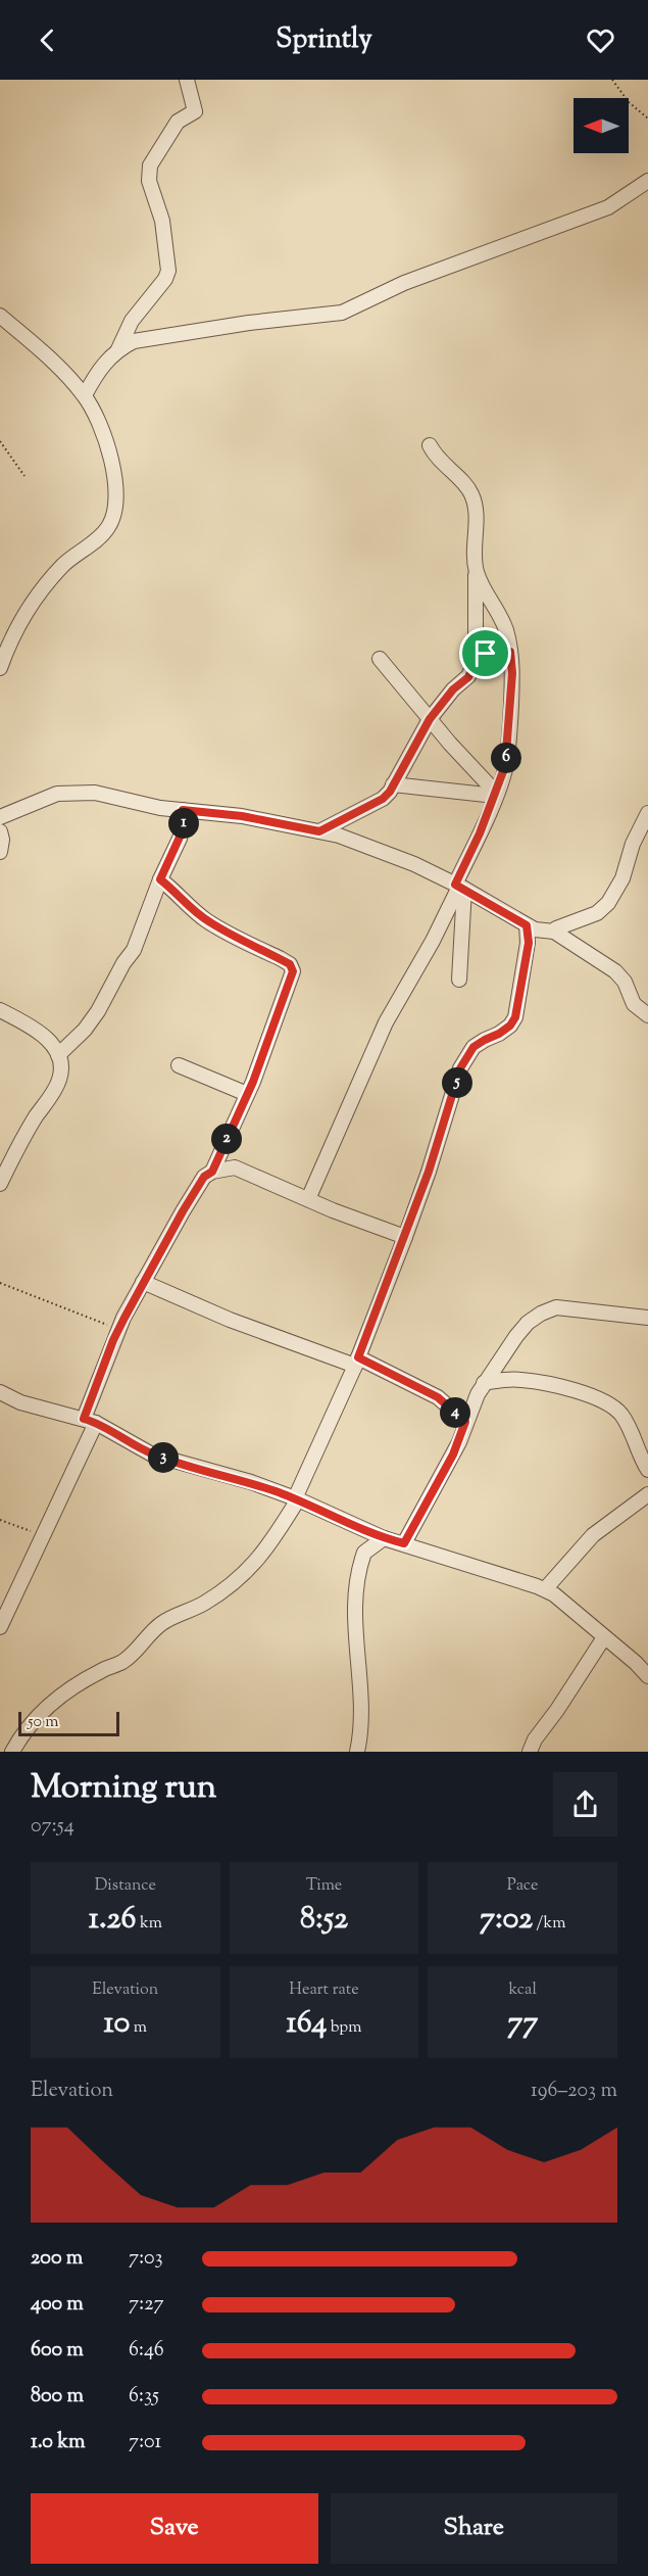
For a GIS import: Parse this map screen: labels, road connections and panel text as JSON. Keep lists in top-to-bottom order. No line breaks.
{"scale_bar":"50 m","north":"left","page":{"header":"Sprintly","pins":["6","1","5","2","4","3"],"scale":"50 m","heading":["Morning run","07:54"],"stats":[["Distance","1.26 km"],["Time","8:52"],["Pace","7:02 /km"],["Elevation","10 m"],["Heart rate","164 bpm"],["kcal","77"]],"chart":["Elevation","196–203 m"],"list":[{"name":"200 m","note":"7:03"},{"name":"400 m","note":"7:27"},{"name":"600 m","note":"6:46"},{"name":"800 m","note":"6:35"},{"name":"1.0 km","note":"7:01"}],"buttons":["Save","Share"]}}
